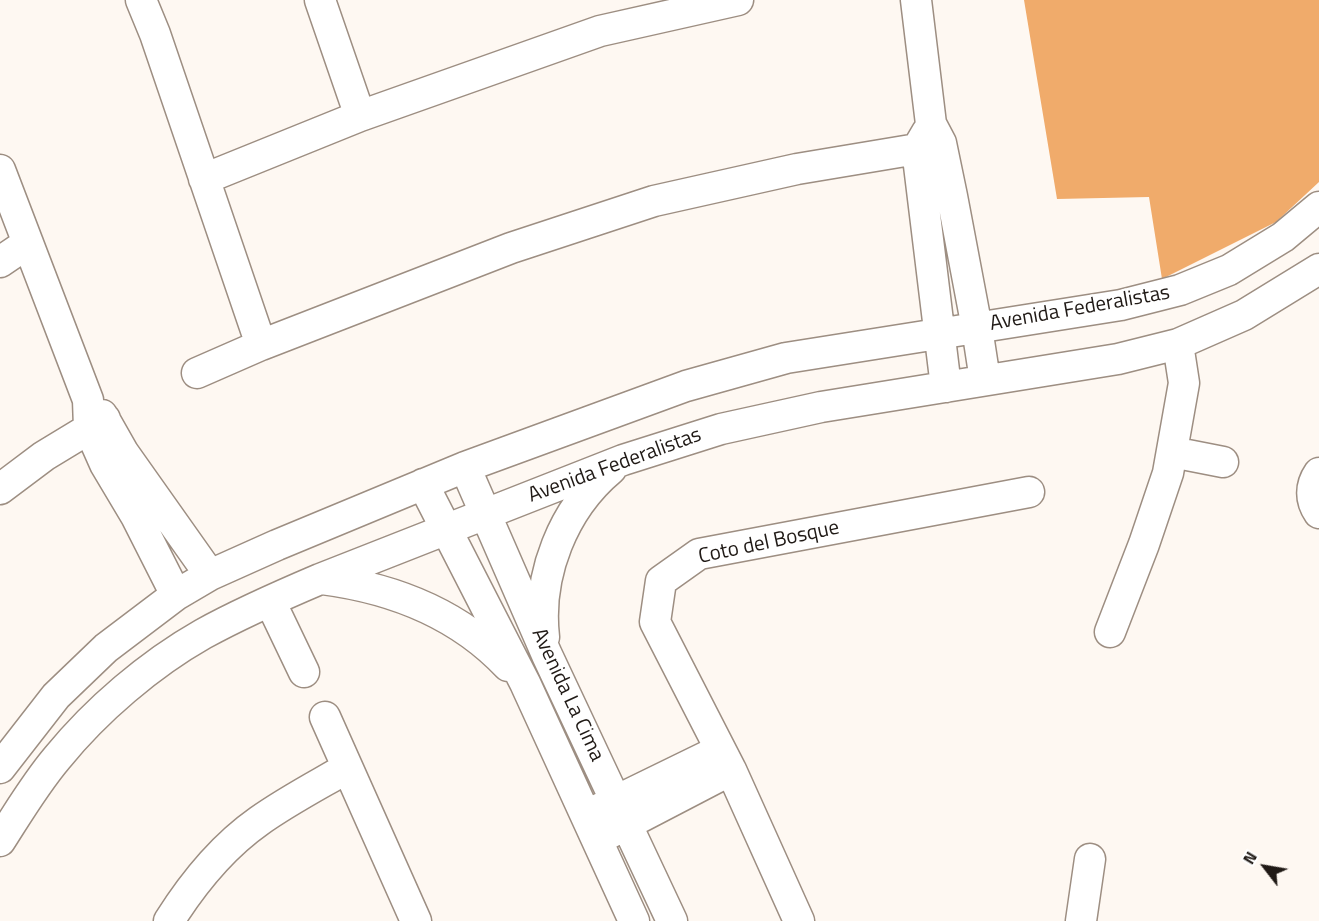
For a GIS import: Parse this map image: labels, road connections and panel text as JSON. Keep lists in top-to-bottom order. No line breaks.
{"streets":{"street":["Avenida Federalistas","Coto del Bosque","Avenida La Cima"]},"crossings":[["Avenida Federalistas","Avenida La Cima"]],"north":"top left"}
